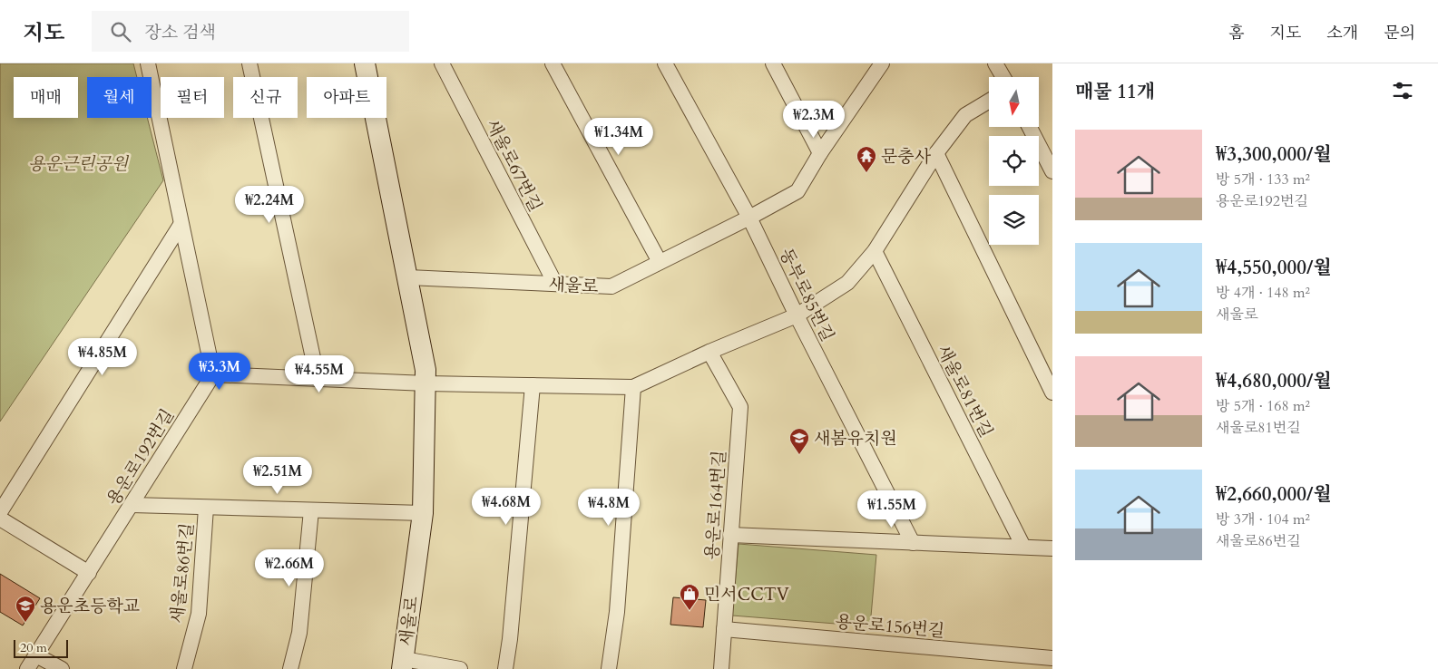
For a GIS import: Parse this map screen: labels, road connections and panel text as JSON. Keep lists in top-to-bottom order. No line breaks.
{"streets":{"street":["새울로67번길","새울로","동부로85번길","새울로81번길","용운로192번길","용운로164번길","새울로86번길","용운로156번길"]},"crossings":[["새울로67번길","새울로"],["새울로","동부로85번길"],["새울로","새울로86번길"],["용운로192번길","새울로86번길"],["용운로164번길","용운로156번길"]],"parks":["용운근린공원"],"places":{"temple":["문충사"],"school or university":["새봄유치원","용운초등학교"],"shop":["민서CCTV"]},"scale_bar":"20 m","north":"bottom","page":{"header":"지도","search":"장소 검색","nav":["홈","지도","소개","문의"],"heading":"매물 11개","chip":["매매","월세","필터","신규","아파트"],"price":["₩2.3M","₩1.34M","₩2.24M","₩4.85M","₩3.3M","₩4.55M","₩2.51M","₩4.68M","₩4.8M","₩1.55M","₩2.66M"],"list":[{"name":"₩3,300,000/월","note":"방 5개 · 133 m² · 용운로192번길"},{"name":"₩4,550,000/월","note":"방 4개 · 148 m² · 새울로"},{"name":"₩4,680,000/월","note":"방 5개 · 168 m² · 새울로81번길"},{"name":"₩2,660,000/월","note":"방 3개 · 104 m² · 새울로86번길"}],"scale":"20 m"}}
